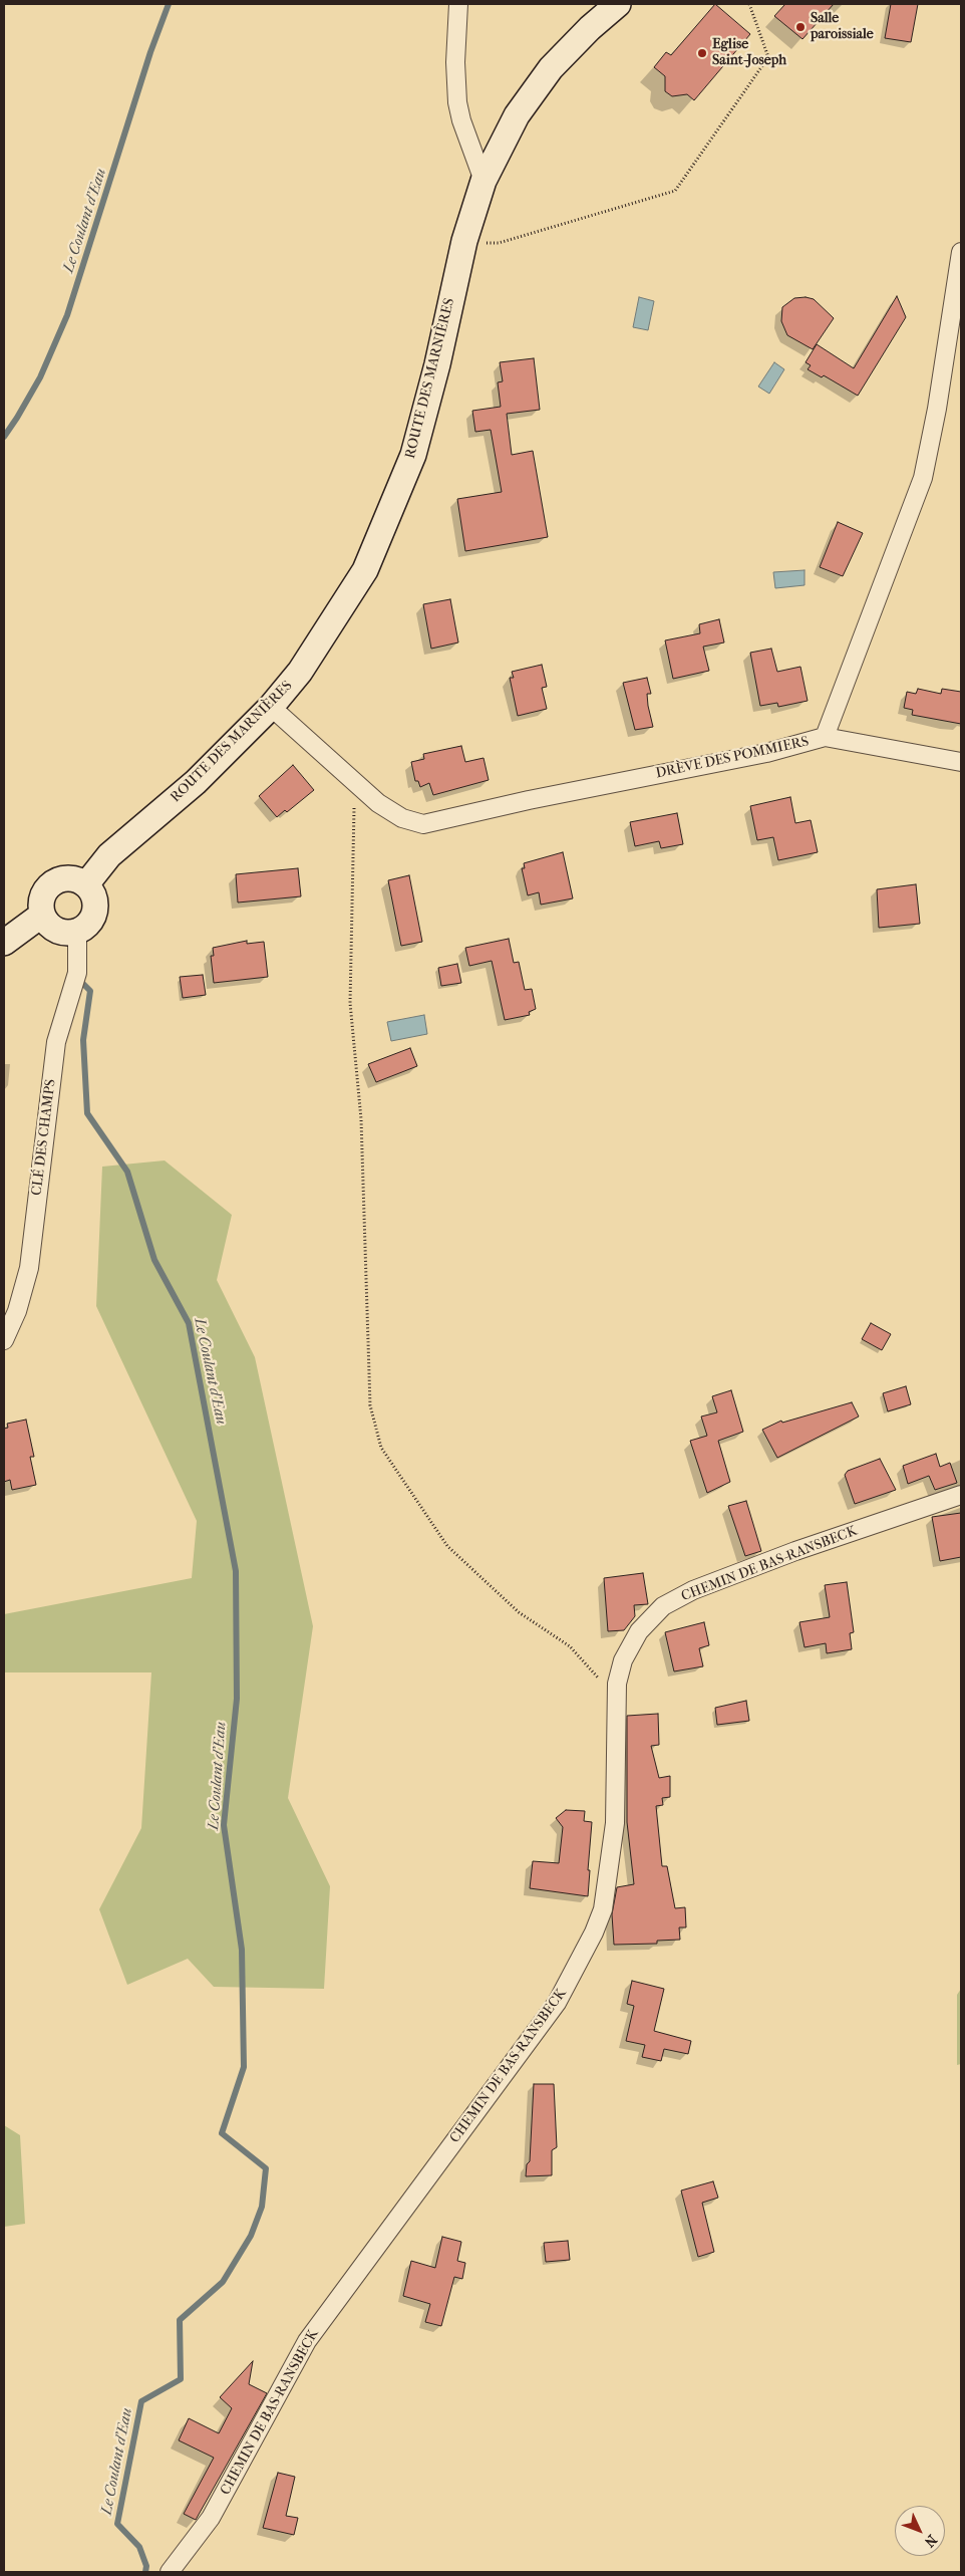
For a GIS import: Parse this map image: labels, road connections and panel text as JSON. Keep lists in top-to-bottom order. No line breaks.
{"streets":{"street":["ROUTE DES MARNIÈRES","DRÈVE DES POMMIERS","CLÉ DES CHAMPS","CHEMIN DE BAS-RANSBECK"]},"crossings":[["ROUTE DES MARNIÈRES","DRÈVE DES POMMIERS"],["ROUTE DES MARNIÈRES","CLÉ DES CHAMPS"]],"water":["Le Coulant d'Eau"],"places":["Salle paroissiale","Eglise Saint-Joseph"],"north":"bottom right"}
